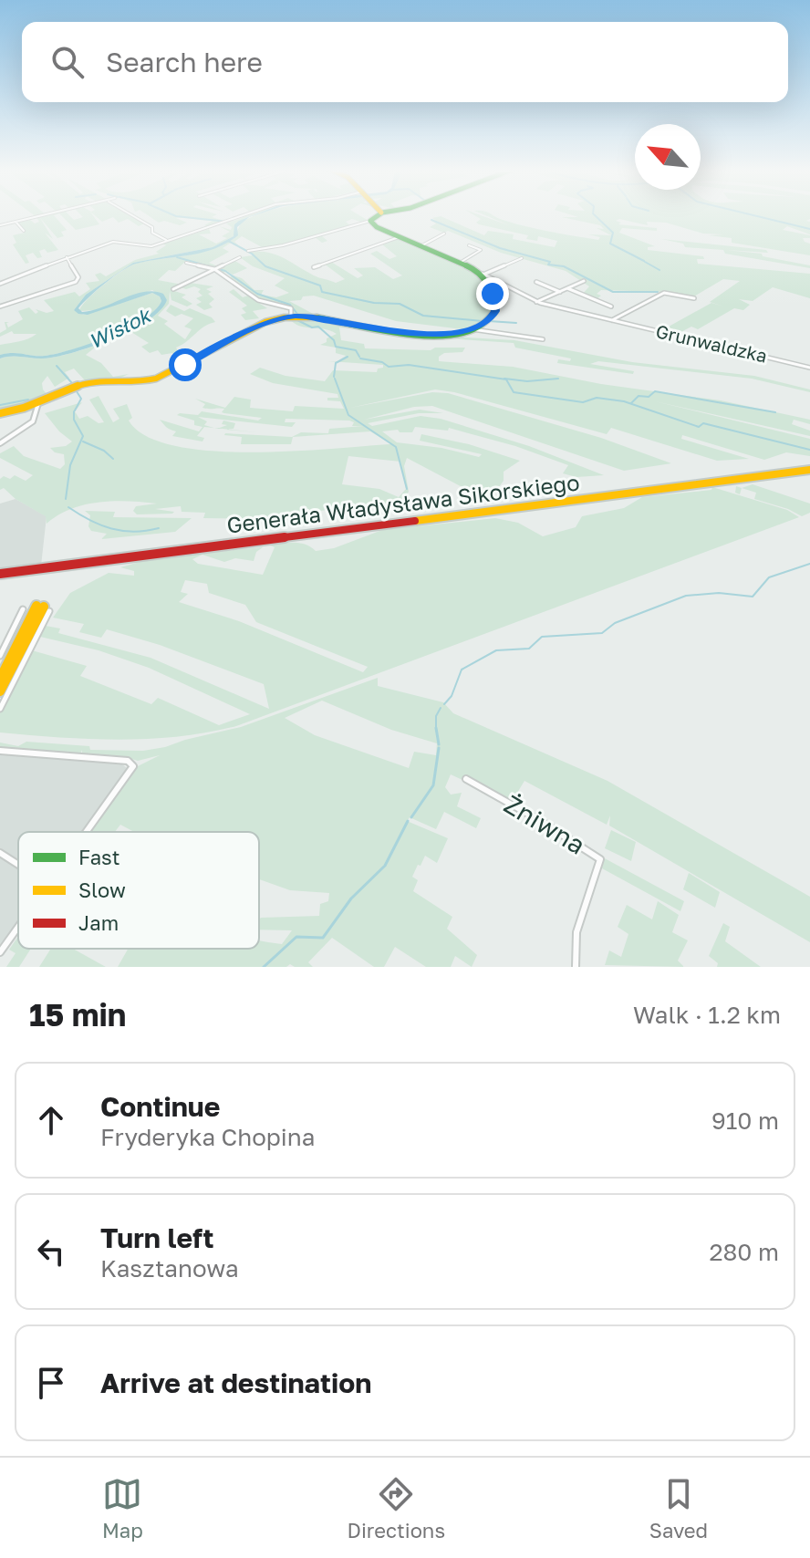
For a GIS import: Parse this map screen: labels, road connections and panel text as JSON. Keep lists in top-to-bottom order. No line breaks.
{"streets":{"street":["Grunwaldzka","Generała Władysława Sikorskiego","Żniwna"]},"water":["Wisłok"],"legend":["Fast","Slow","Jam"],"north":"top left","page":{"search":"Search here","heading":["15 min","Walk · 1.2 km"],"list":[["Continue","Fryderyka Chopina","910 m"],["Turn left","Kasztanowa","280 m"],"Arrive at destination"],"nav":["Map","Directions","Saved"]}}
